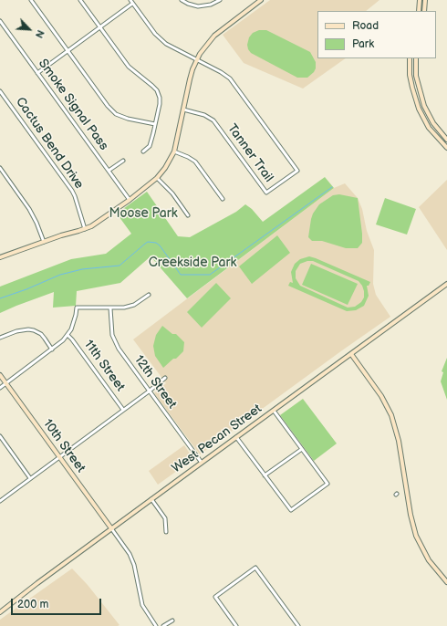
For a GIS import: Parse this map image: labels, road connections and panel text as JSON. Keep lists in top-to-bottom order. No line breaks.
{"streets":{"street":["Smoke Signal Pass","Cactus Bend Drive","Tanner Trail","11th Street","12th Street","West Pecan Street","10th Street"]},"crossings":[["12th Street","West Pecan Street"],["West Pecan Street","10th Street"]],"parks":["Moose Park","Creekside Park"],"legend":["Road","Park"],"scale_bar":"200 m","north":"bottom right"}
